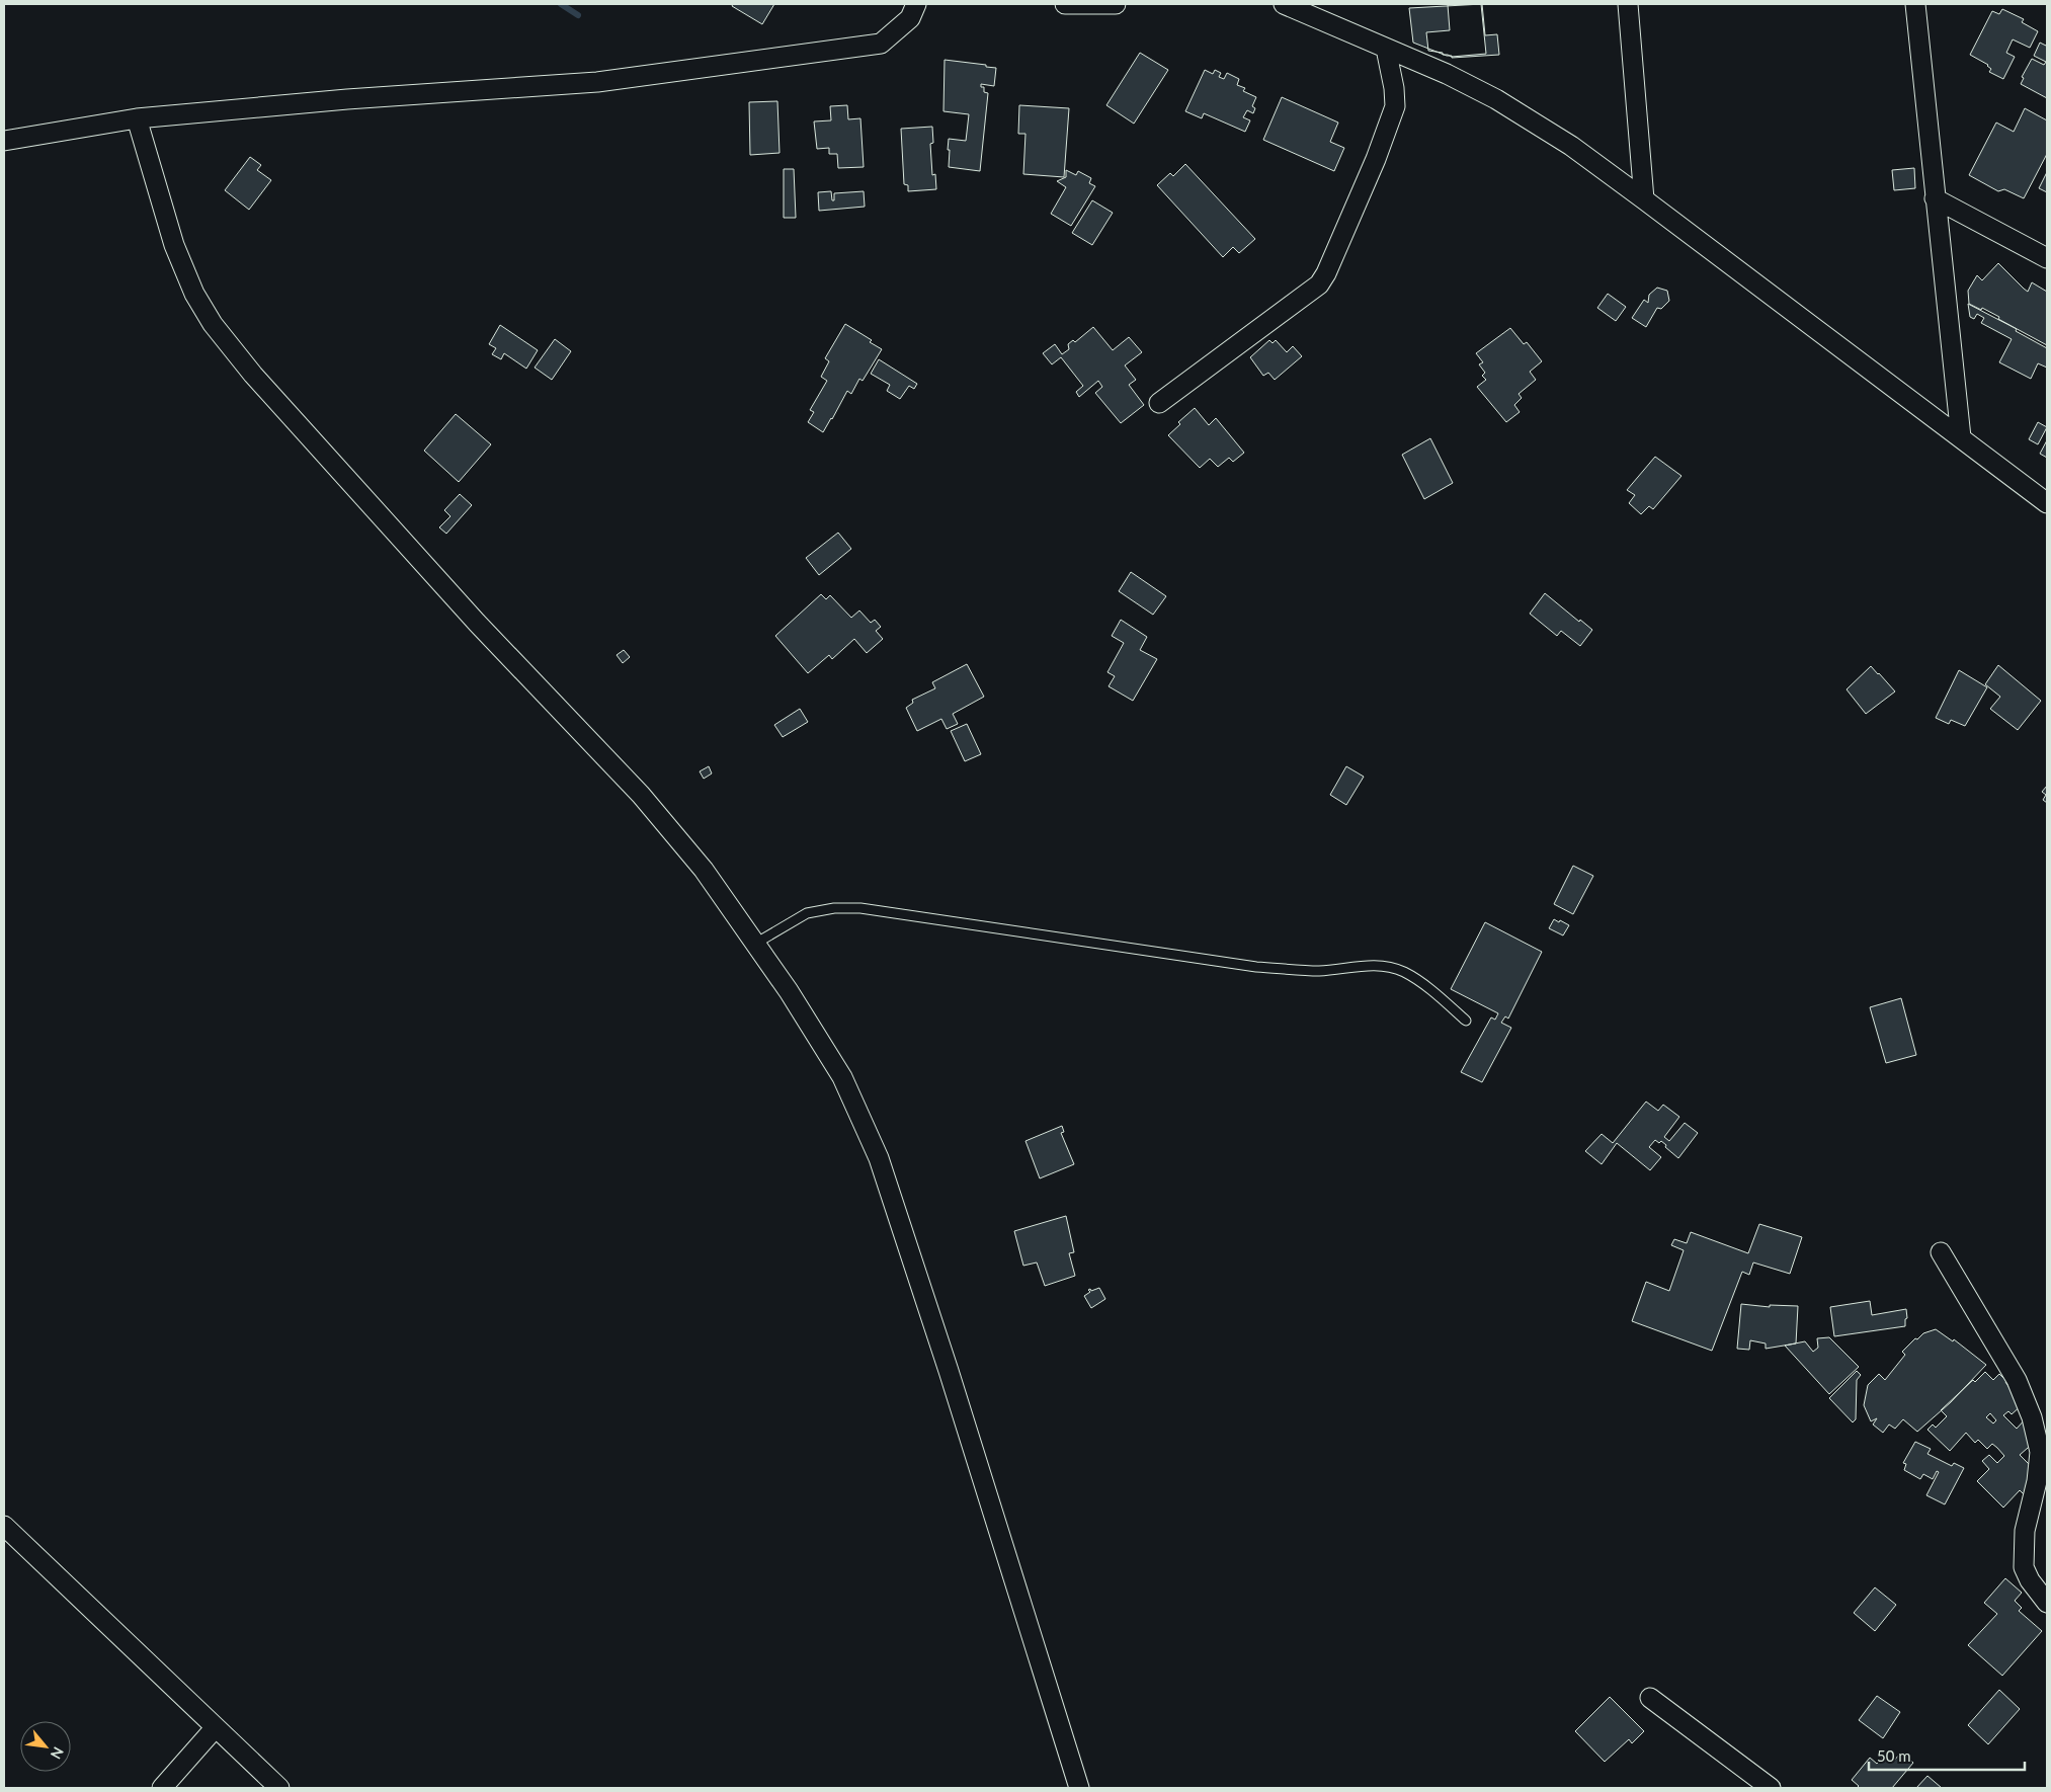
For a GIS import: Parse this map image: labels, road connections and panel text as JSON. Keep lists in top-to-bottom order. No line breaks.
{"scale_bar":"50 m","north":"bottom right"}
